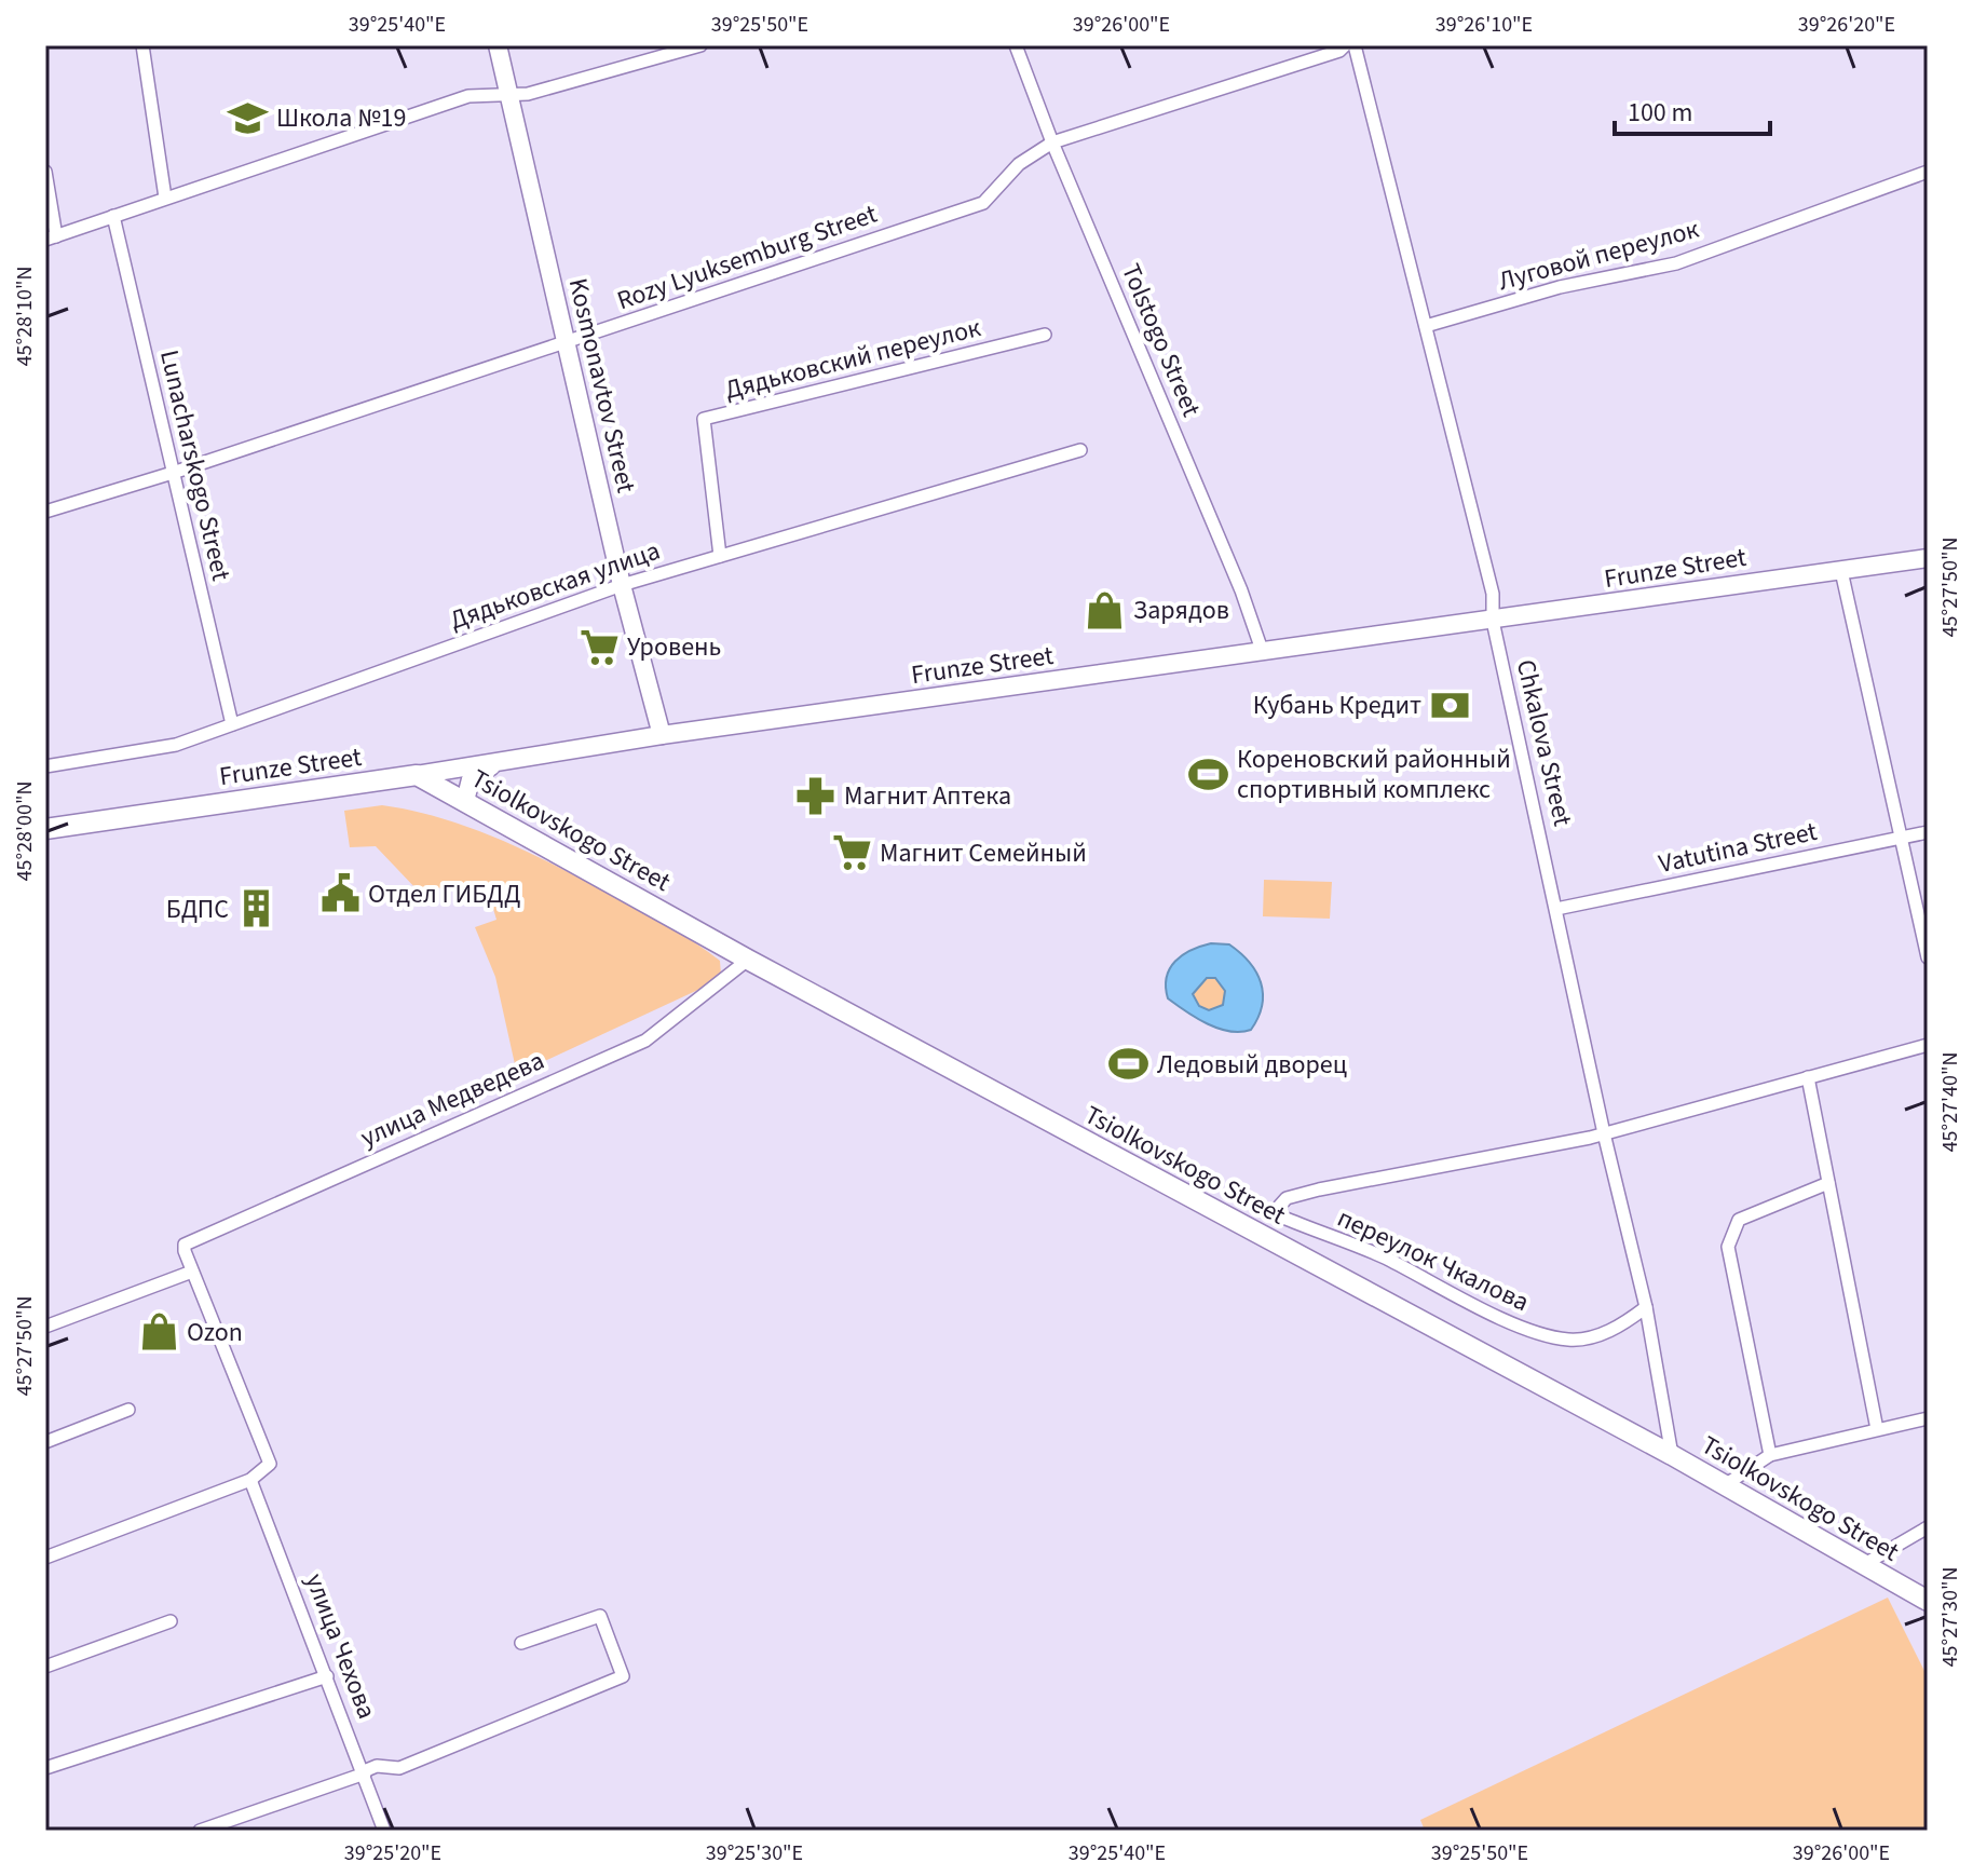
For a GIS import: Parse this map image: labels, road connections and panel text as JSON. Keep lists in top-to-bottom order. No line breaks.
{"streets":{"main road":["Kosmonavtov Street","Frunze Street","Tsiolkovskogo Street"],"street":["Луговой переулок","Rozy Lyuksemburg Street","Tolstogo Street","Дядьковский переулок","Lunacharskogo Street","Дядьковская улица","Chkalova Street","Vatutina Street","улица Медведева","переулок Чкалова","улица Чехова"]},"crossings":[["Луговой переулок","Chkalova Street"],["Rozy Lyuksemburg Street","Tolstogo Street"],["Rozy Lyuksemburg Street","Kosmonavtov Street"],["Rozy Lyuksemburg Street","Lunacharskogo Street"],["Tolstogo Street","Frunze Street"],["Дядьковский переулок","Дядьковская улица"],["Kosmonavtov Street","Frunze Street"],["Kosmonavtov Street","Дядьковская улица"],["Lunacharskogo Street","Дядьковская улица"],["Frunze Street","Chkalova Street"],["Frunze Street","Tsiolkovskogo Street"],["Chkalova Street","Tsiolkovskogo Street"],["Chkalova Street","Vatutina Street"],["Chkalova Street","переулок Чкалова"],["Tsiolkovskogo Street","улица Медведева"]],"places":{"school or university":["Школа №19"],"shop":["Зарядов","Ozon"],"supermarket":["Уровень","Магнит Семейный"],"bank":["Кубань Кредит"],"sports":["Кореновский районный спортивный комплекс","Ледовый дворец"],"pharmacy":["Магнит Аптека"],"public building":["Отдел ГИБДД"],"building":["БДПС"]},"scale_bar":"100 m","coordinates":["39°25'40\"E","39°25'50\"E","39°26'00\"E","39°26'10\"E","39°26'20\"E","45°28'10\"N","45°27'50\"N","45°28'00\"N","45°27'40\"N","45°27'30\"N","39°25'20\"E","39°25'30\"E"]}
